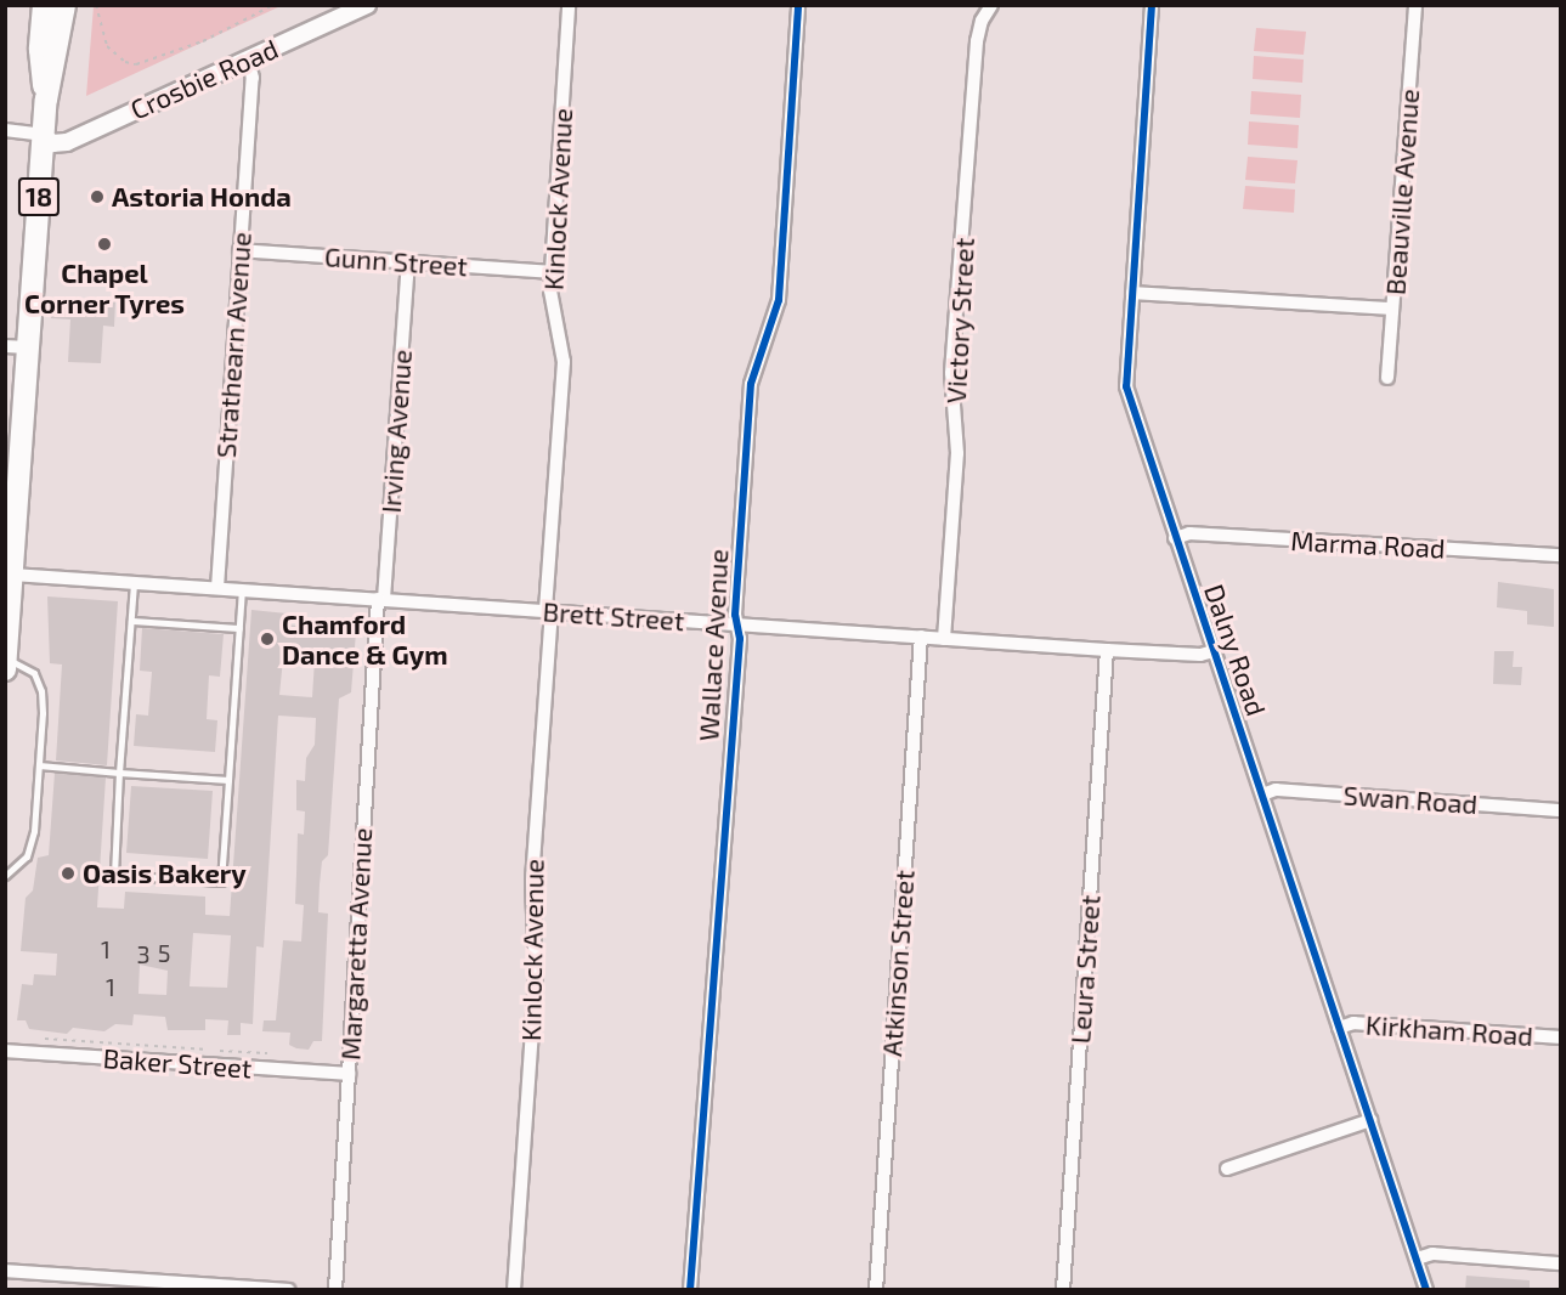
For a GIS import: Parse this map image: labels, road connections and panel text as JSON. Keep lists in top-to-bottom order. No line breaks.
{"streets":{"highway":["18"],"street":["Crosbie Road","Beauville Avenue","Kinlock Avenue","Gunn Street","Victory Street","Strathearn Avenue","Irving Avenue","Marma Road","Brett Street","Wallace Avenue","Dalny Road","Swan Road","Margaretta Avenue","Atkinson Street","Leura Street","Kirkham Road","Baker Street"]},"crossings":[["Crosbie Road","18"],["Crosbie Road","Strathearn Avenue"],["18","Brett Street"],["Kinlock Avenue","Gunn Street"],["Kinlock Avenue","Brett Street"],["Gunn Street","Strathearn Avenue"],["Gunn Street","Irving Avenue"],["Victory Street","Brett Street"],["Strathearn Avenue","Brett Street"],["Irving Avenue","Brett Street"],["Irving Avenue","Margaretta Avenue"],["Marma Road","Dalny Road"],["Brett Street","Wallace Avenue"],["Brett Street","Dalny Road"],["Brett Street","Margaretta Avenue"],["Brett Street","Atkinson Street"],["Brett Street","Leura Street"],["Dalny Road","Swan Road"],["Dalny Road","Kirkham Road"],["Margaretta Avenue","Baker Street"]],"places":["Astoria Honda","Chapel Corner Tyres","Chamford Dance & Gym","Oasis Bakery"],"house_numbers":["1","5","3","1"]}
